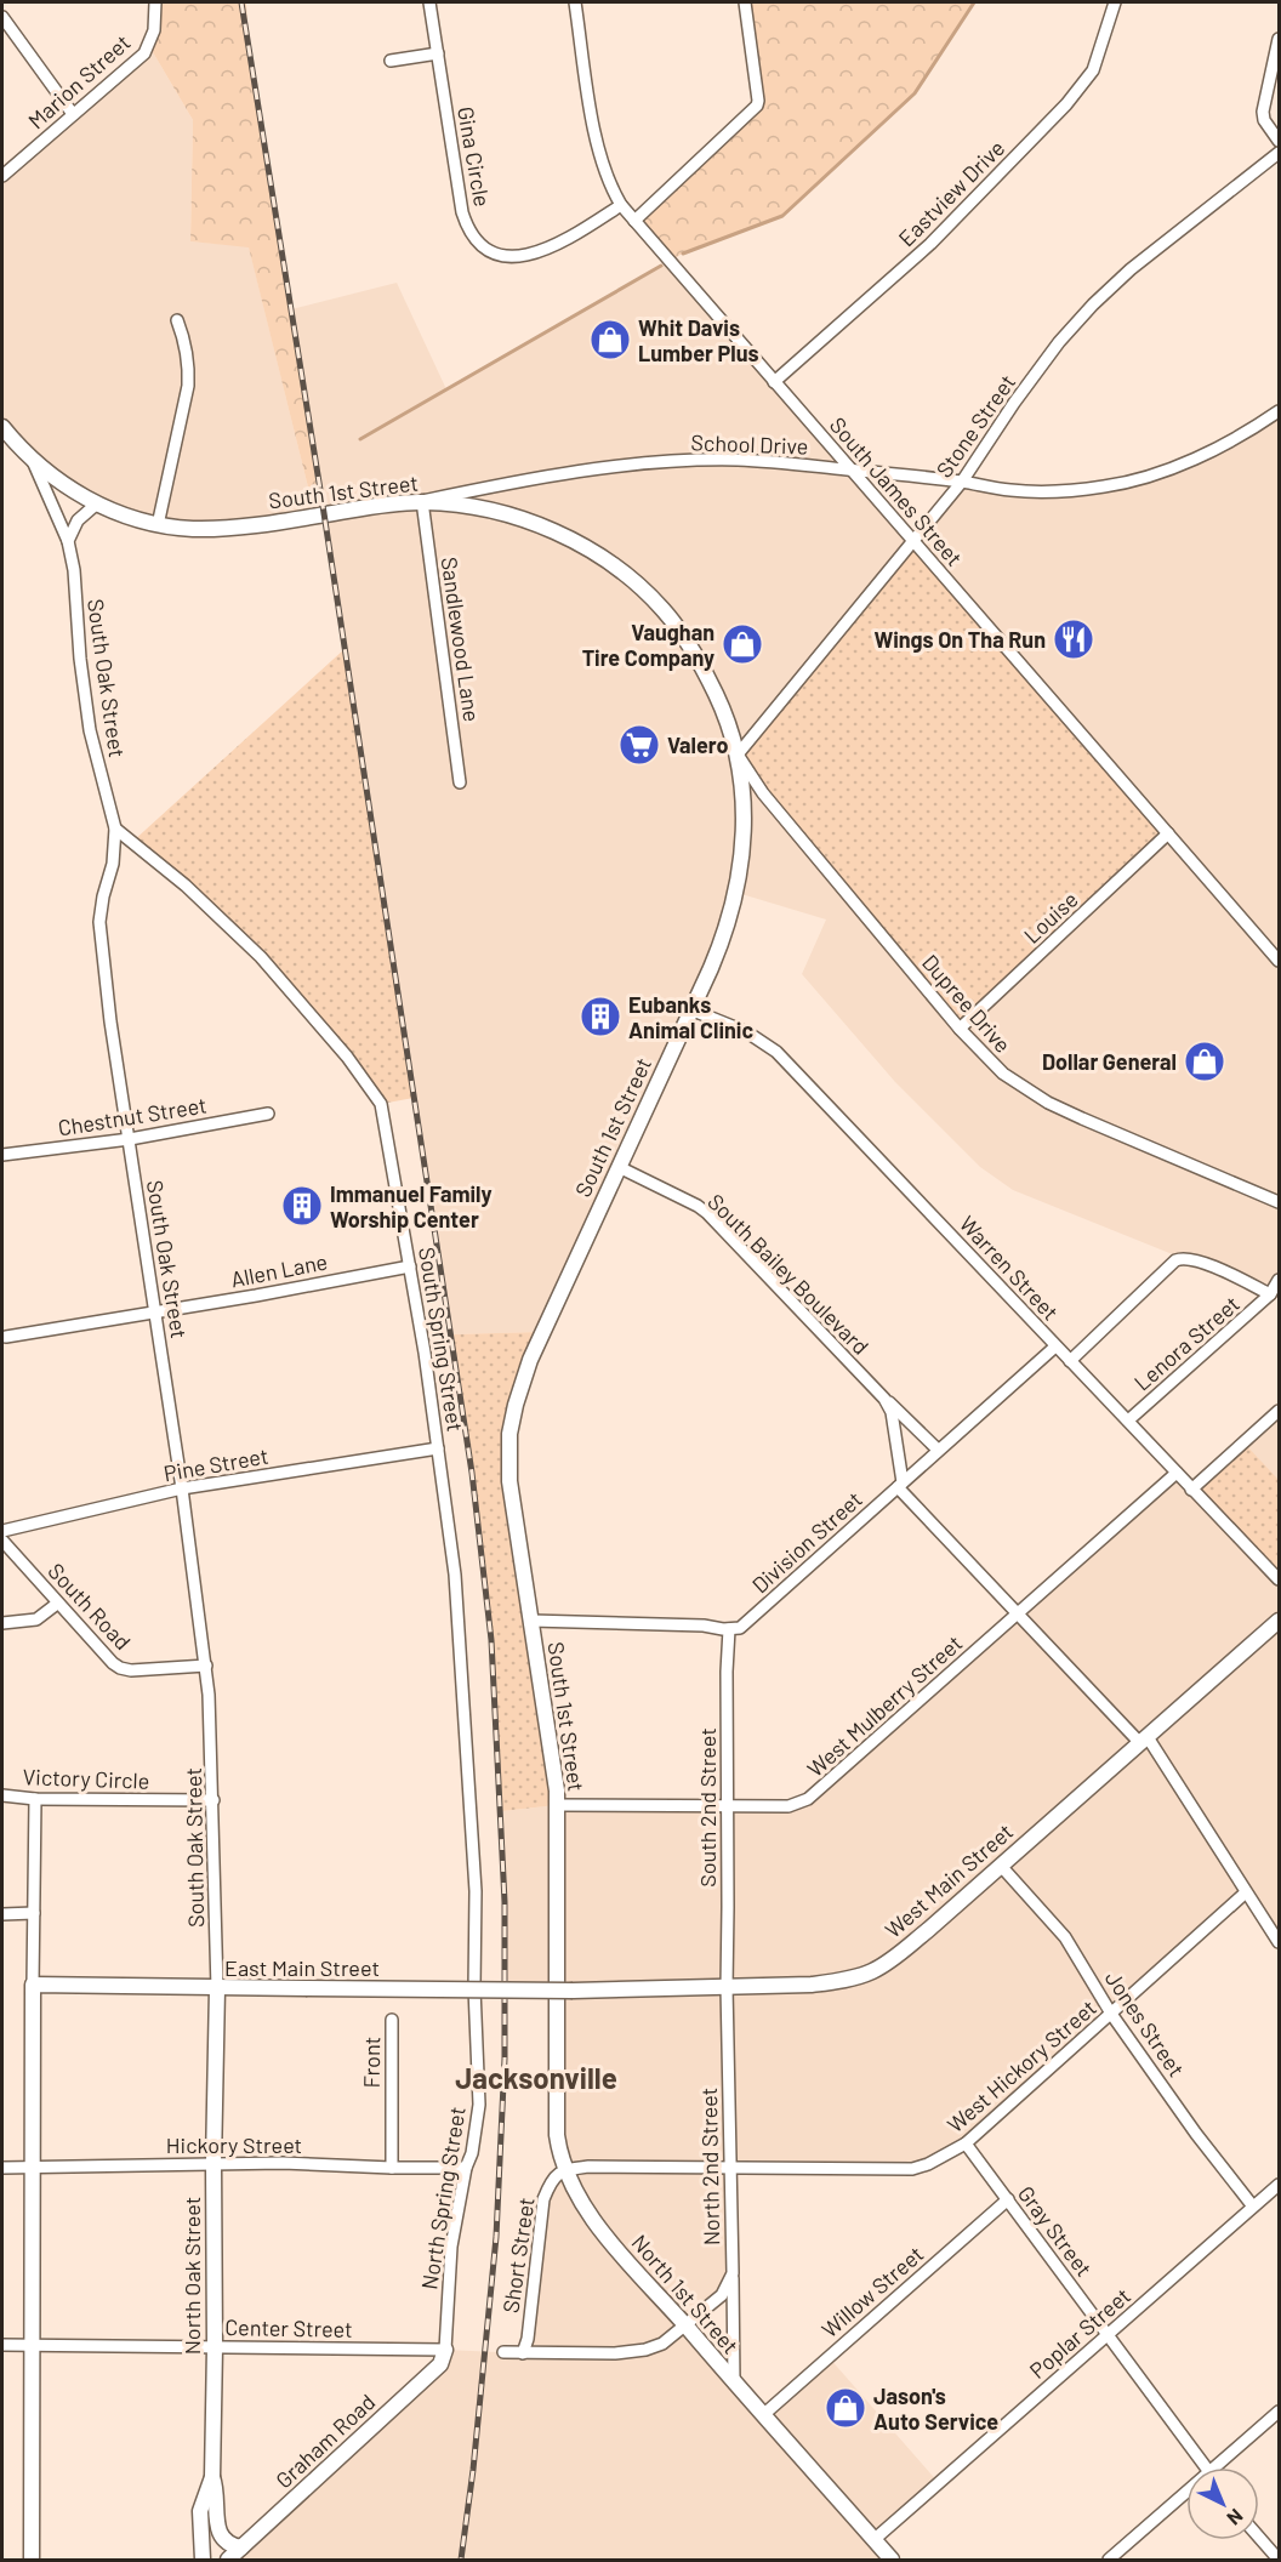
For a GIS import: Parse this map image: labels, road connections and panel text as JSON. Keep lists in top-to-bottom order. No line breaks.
{"streets":{"main road":["South 1st Street","West Main Street","East Main Street","North Oak Street","North 1st Street","Graham Road"],"street":["Marion Street","Gina Circle","Eastview Drive","Stone Street","School Drive","South James Street","Sandlewood Lane","South Oak Street","Louise","Dupree Drive","Chestnut Street","Warren Street","Allen Lane","South Bailey Boulevard","South Spring Street","Lenora Street","Pine Street","Division Street","South Road","West Mulberry Street","Victory Circle","South 2nd Street","Jones Street","Front","West Hickory Street","Hickory Street","North 2nd Street","North Spring Street","Gray Street","Short Street","Willow Street","Center Street","Poplar Street"]},"crossings":[["Gina Circle","South James Street"],["Eastview Drive","South James Street"],["Stone Street","School Drive"],["Stone Street","South 1st Street"],["Stone Street","South James Street"],["Stone Street","Dupree Drive"],["School Drive","South 1st Street"],["School Drive","South James Street"],["School Drive","Sandlewood Lane"],["South 1st Street","Sandlewood Lane"],["South 1st Street","South Oak Street"],["South 1st Street","Dupree Drive"],["South 1st Street","Warren Street"],["South 1st Street","South Bailey Boulevard"],["South 1st Street","West Mulberry Street"],["South 1st Street","North 1st Street"],["South James Street","Louise"],["South Oak Street","Chestnut Street"],["South Oak Street","Allen Lane"],["South Oak Street","South Spring Street"],["South Oak Street","Pine Street"],["South Oak Street","South Road"],["South Oak Street","Victory Circle"],["South Oak Street","East Main Street"],["South Oak Street","North Oak Street"],["Louise","Dupree Drive"],["Warren Street","Lenora Street"],["Warren Street","Division Street"],["Warren Street","West Mulberry Street"],["Allen Lane","South Spring Street"],["South Bailey Boulevard","Division Street"],["South Spring Street","Pine Street"],["South Spring Street","North Spring Street"],["Division Street","South 2nd Street"],["West Mulberry Street","South 2nd Street"],["South 2nd Street","West Main Street"],["South 2nd Street","North 2nd Street"],["West Main Street","East Main Street"],["West Main Street","Jones Street"],["West Main Street","North 2nd Street"],["East Main Street","North Oak Street"],["Jones Street","West Hickory Street"],["Jones Street","Poplar Street"],["Front","Hickory Street"],["West Hickory Street","North 2nd Street"],["West Hickory Street","Gray Street"],["West Hickory Street","Short Street"],["West Hickory Street","North 1st Street"],["Hickory Street","North Spring Street"],["Hickory Street","North Oak Street"],["North 2nd Street","Short Street"],["North 2nd Street","North 1st Street"],["North Spring Street","Center Street"],["North Spring Street","Graham Road"],["Gray Street","Willow Street"],["Gray Street","Poplar Street"],["Short Street","North 1st Street"],["North Oak Street","Center Street"],["Willow Street","North 1st Street"],["North 1st Street","Poplar Street"],["Center Street","Graham Road"]],"districts":["Jacksonville"],"places":{"shop":["Whit Davis Lumber Plus","Vaughan Tire Company","Dollar General","Jason's Auto Service"],"restaurant":["Wings On Tha Run"],"supermarket":["Valero"],"building":["Eubanks Animal Clinic","Immanuel Family Worship Center"]},"north":"bottom right"}
